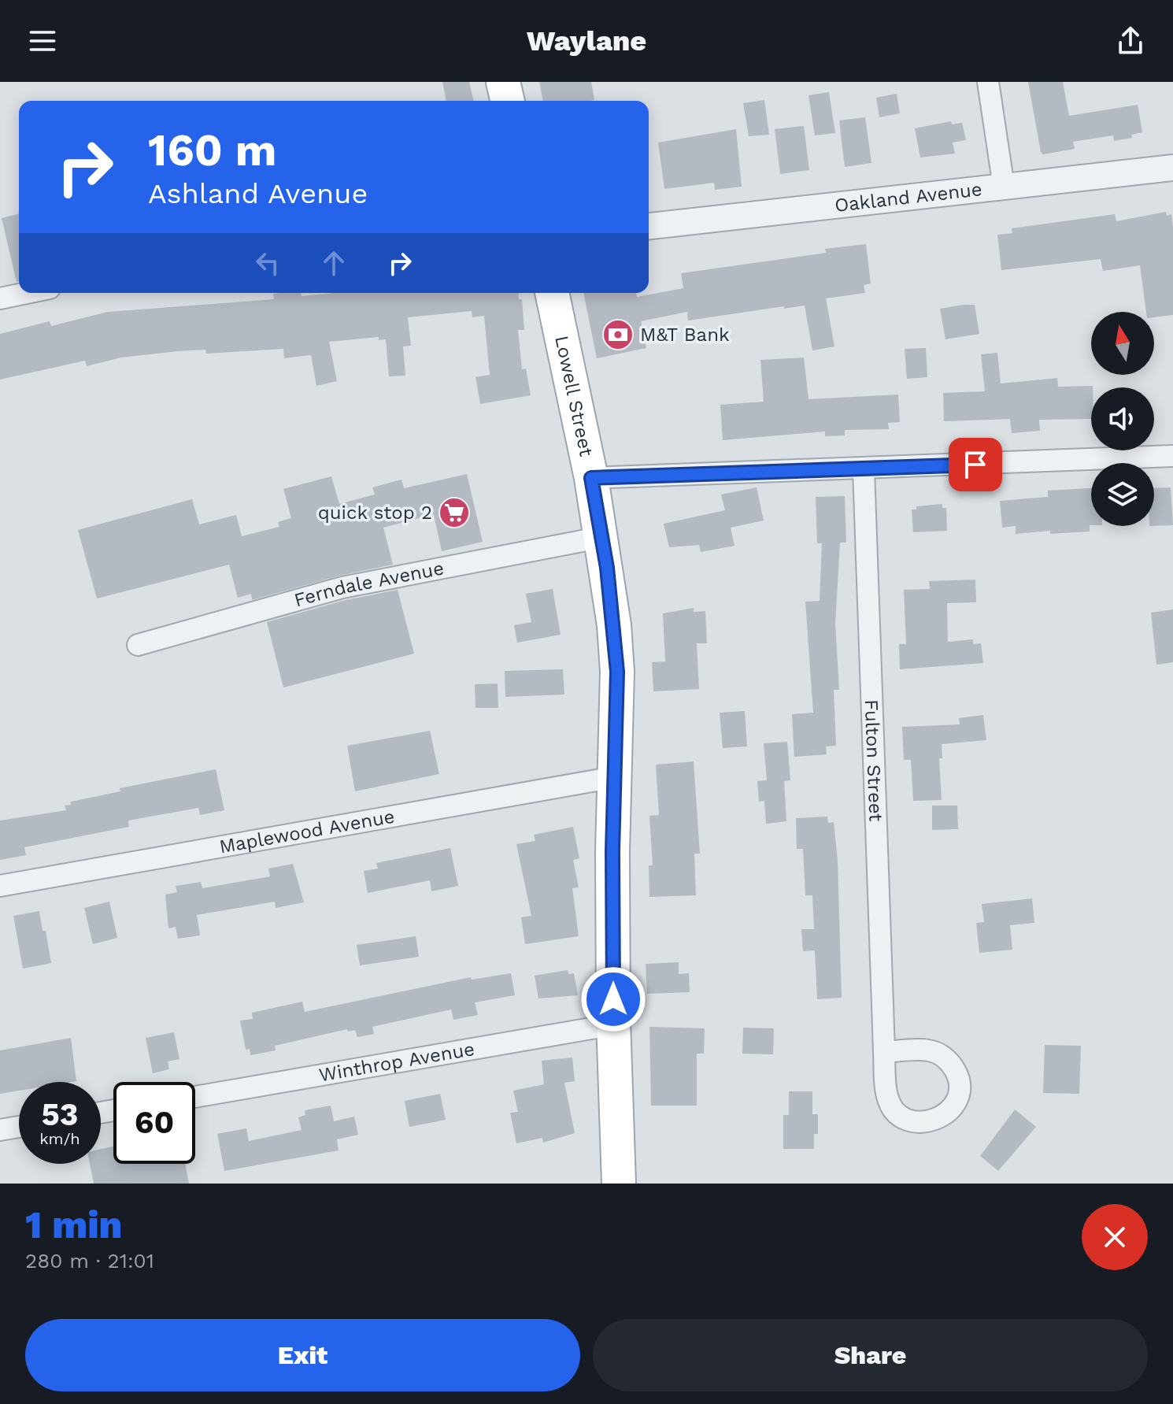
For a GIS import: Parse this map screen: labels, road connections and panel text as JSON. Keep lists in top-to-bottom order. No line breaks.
{"streets":{"main road":["Lowell Street"],"street":["Oakland Avenue","Ferndale Avenue","Fulton Street","Maplewood Avenue","Winthrop Avenue"]},"crossings":[["Lowell Street","Ferndale Avenue"],["Lowell Street","Maplewood Avenue"],["Lowell Street","Winthrop Avenue"]],"places":{"bank":["M&T Bank"],"supermarket":["quick stop 2"]},"north":"top","page":{"header":"Waylane","turn":["160 m","Ashland Avenue"],"speed":"53 km/h","limit":"60","heading":["1 min","280 m · 21:01"],"buttons":["Exit","Share"]}}
